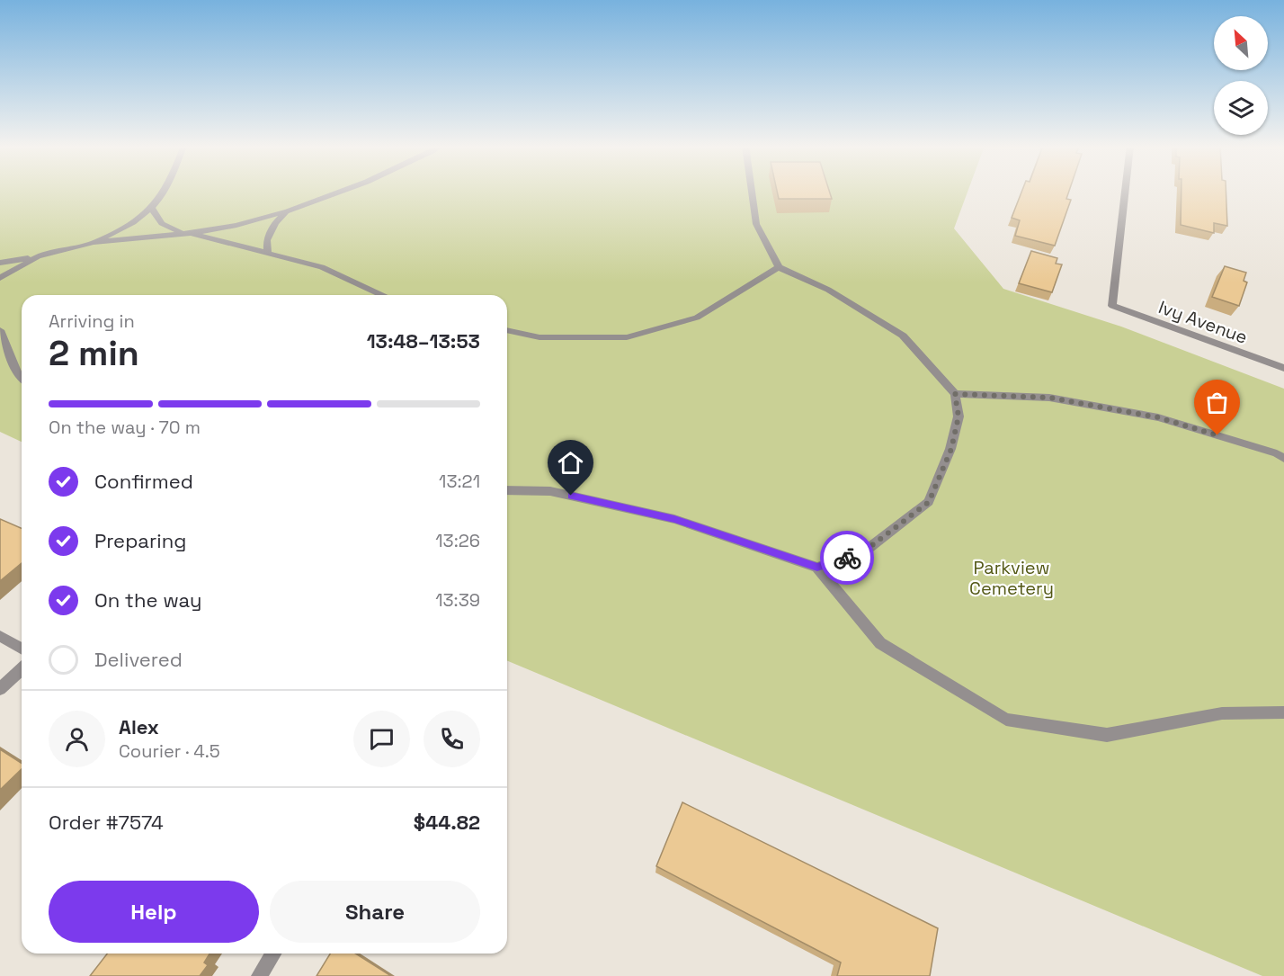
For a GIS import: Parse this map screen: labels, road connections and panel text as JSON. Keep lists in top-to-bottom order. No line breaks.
{"streets":{"street":["Ivy Avenue"]},"parks":["Parkview Cemetery"],"north":"top left","page":{"heading":["2 min","Arriving in","13:48–13:53"],"panel":["Alex","Courier · 4.5","Order #7574","$44.82"],"bar":"On the way · 70 m","list":[["Confirmed","13:21"],["Preparing","13:26"],["On the way","13:39"],"Delivered"],"buttons":["Help","Share"]}}
